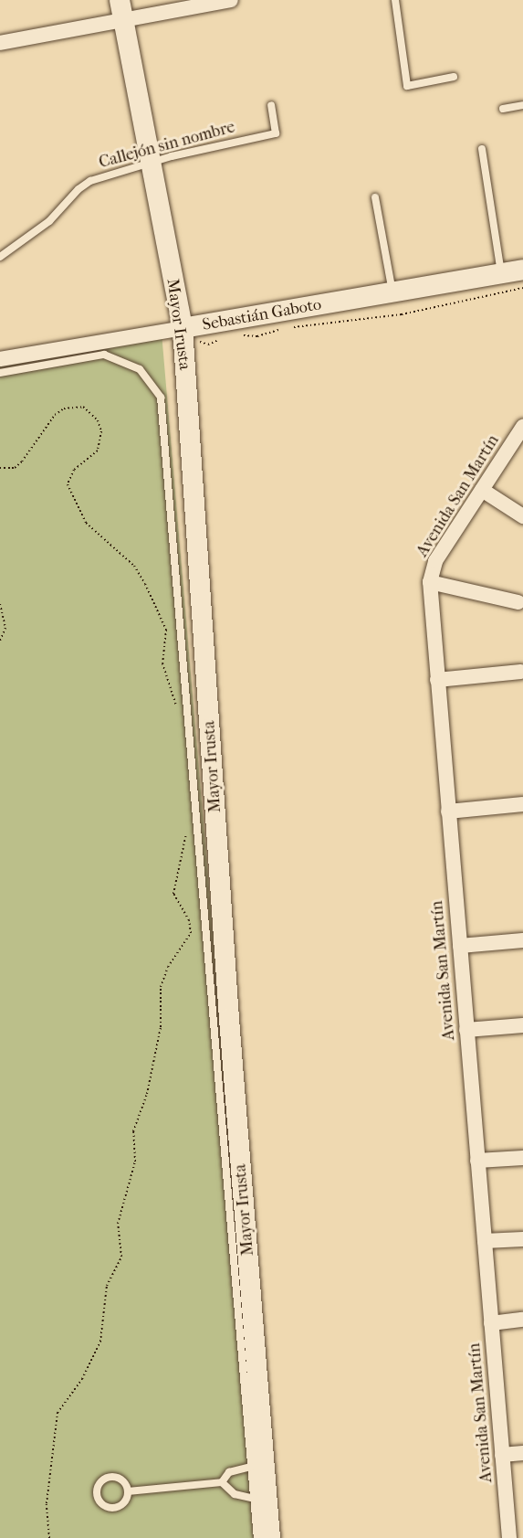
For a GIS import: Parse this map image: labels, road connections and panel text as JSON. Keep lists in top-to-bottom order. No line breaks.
{"streets":{"main road":["Sebastián Gaboto","Mayor Irusta"],"street":["Avenida San Martín"],"lane":["Callejón sin nombre"]},"crossings":[["Callejón sin nombre","Mayor Irusta"],["Sebastián Gaboto","Mayor Irusta"]]}
